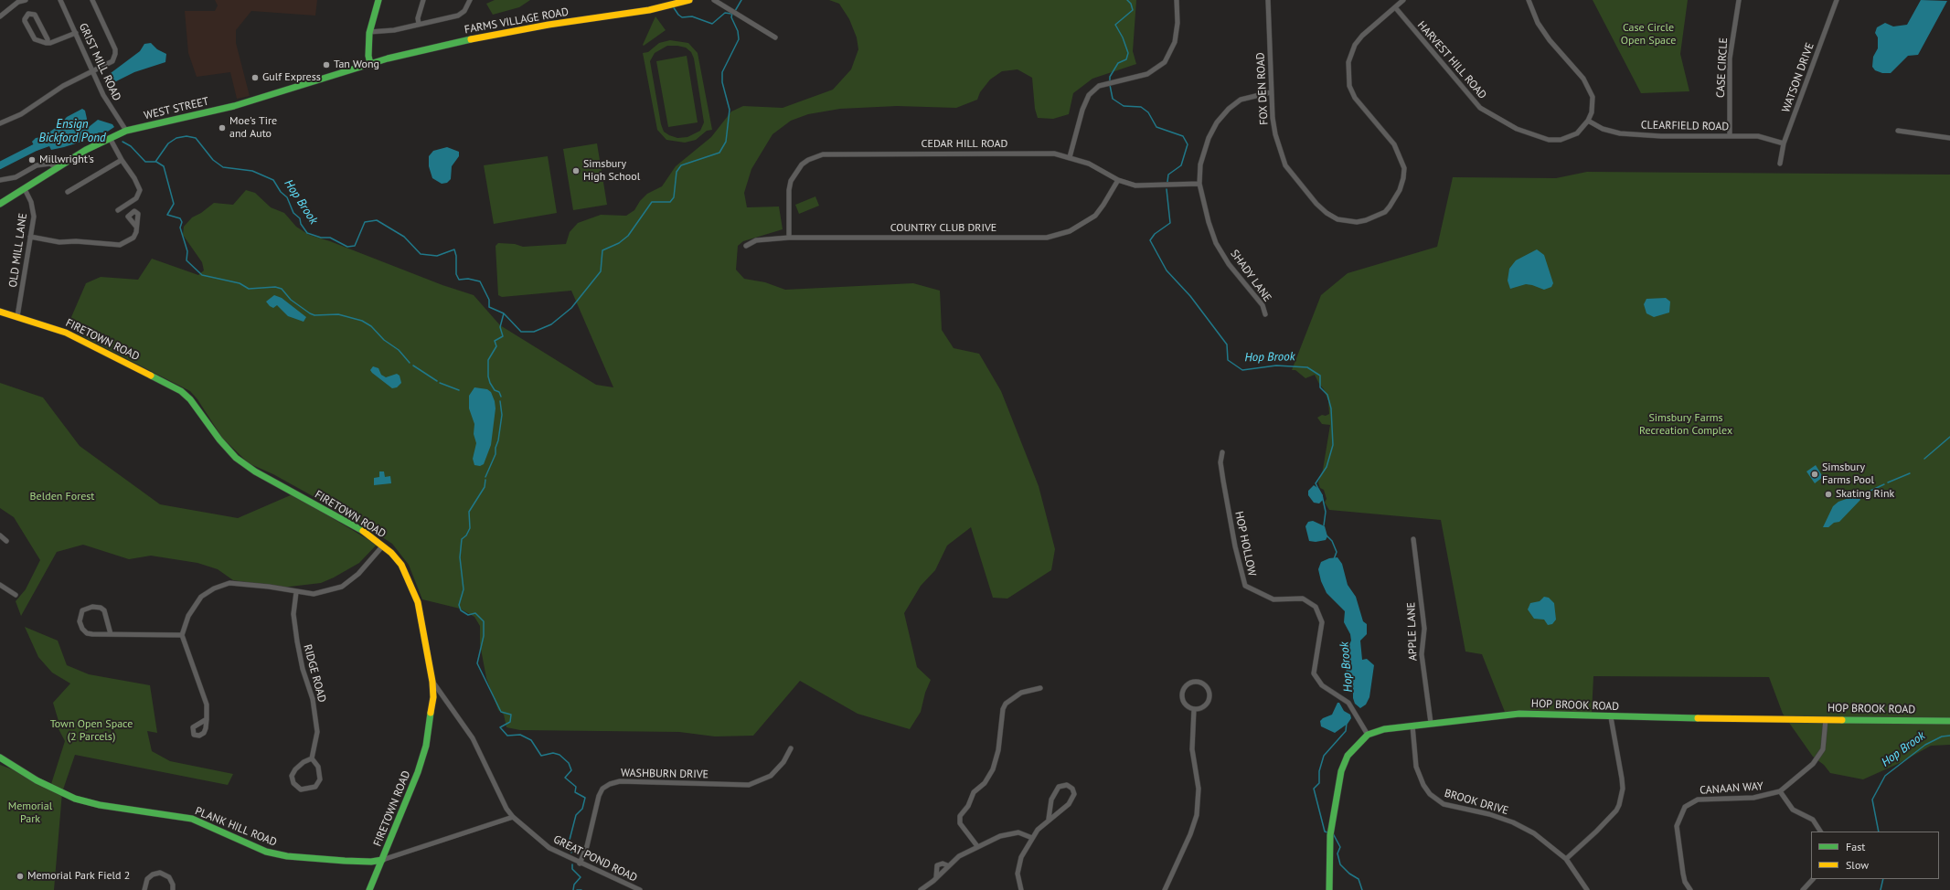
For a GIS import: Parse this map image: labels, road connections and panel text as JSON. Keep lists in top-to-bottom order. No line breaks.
{"streets":{"street":["FARMS VILLAGE ROAD","HARVEST HILL ROAD","GRIST MILL ROAD","CASE CIRCLE","WATSON DRIVE","FOX DEN ROAD","WEST STREET","CLEARFIELD ROAD","CEDAR HILL ROAD","COUNTRY CLUB DRIVE","OLD MILL LANE","SHADY LANE","FIRETOWN ROAD","HOP HOLLOW","APPLE LANE","RIDGE ROAD","HOP BROOK ROAD","WASHBURN DRIVE","CANAAN WAY","BROOK DRIVE","PLANK HILL ROAD","GREAT POND ROAD"]},"crossings":[["FARMS VILLAGE ROAD","WEST STREET"],["HARVEST HILL ROAD","FOX DEN ROAD"],["HARVEST HILL ROAD","CLEARFIELD ROAD"],["GRIST MILL ROAD","WEST STREET"],["CASE CIRCLE","CLEARFIELD ROAD"],["WATSON DRIVE","CLEARFIELD ROAD"],["FOX DEN ROAD","SHADY LANE"],["WEST STREET","OLD MILL LANE"],["CEDAR HILL ROAD","COUNTRY CLUB DRIVE"],["CEDAR HILL ROAD","SHADY LANE"],["OLD MILL LANE","FIRETOWN ROAD"],["FIRETOWN ROAD","PLANK HILL ROAD"],["FIRETOWN ROAD","GREAT POND ROAD"],["HOP HOLLOW","HOP BROOK ROAD"],["APPLE LANE","HOP BROOK ROAD"],["HOP BROOK ROAD","CANAAN WAY"],["HOP BROOK ROAD","BROOK DRIVE"],["WASHBURN DRIVE","GREAT POND ROAD"],["PLANK HILL ROAD","GREAT POND ROAD"]],"water":["Ensign Bickford Pond","Hop Brook"],"parks":["Case Circle Open Space","Simsbury Farms Recreation Complex","Belden Forest","Town Open Space (2 Parcels)","Memorial Park"],"places":["Tan Wong","Gulf Express","Moe's Tire and Auto","Millwright's","Simsbury High School","Simsbury Farms Pool","Skating Rink","Memorial Park Field 2"],"legend":["Fast","Slow"]}
